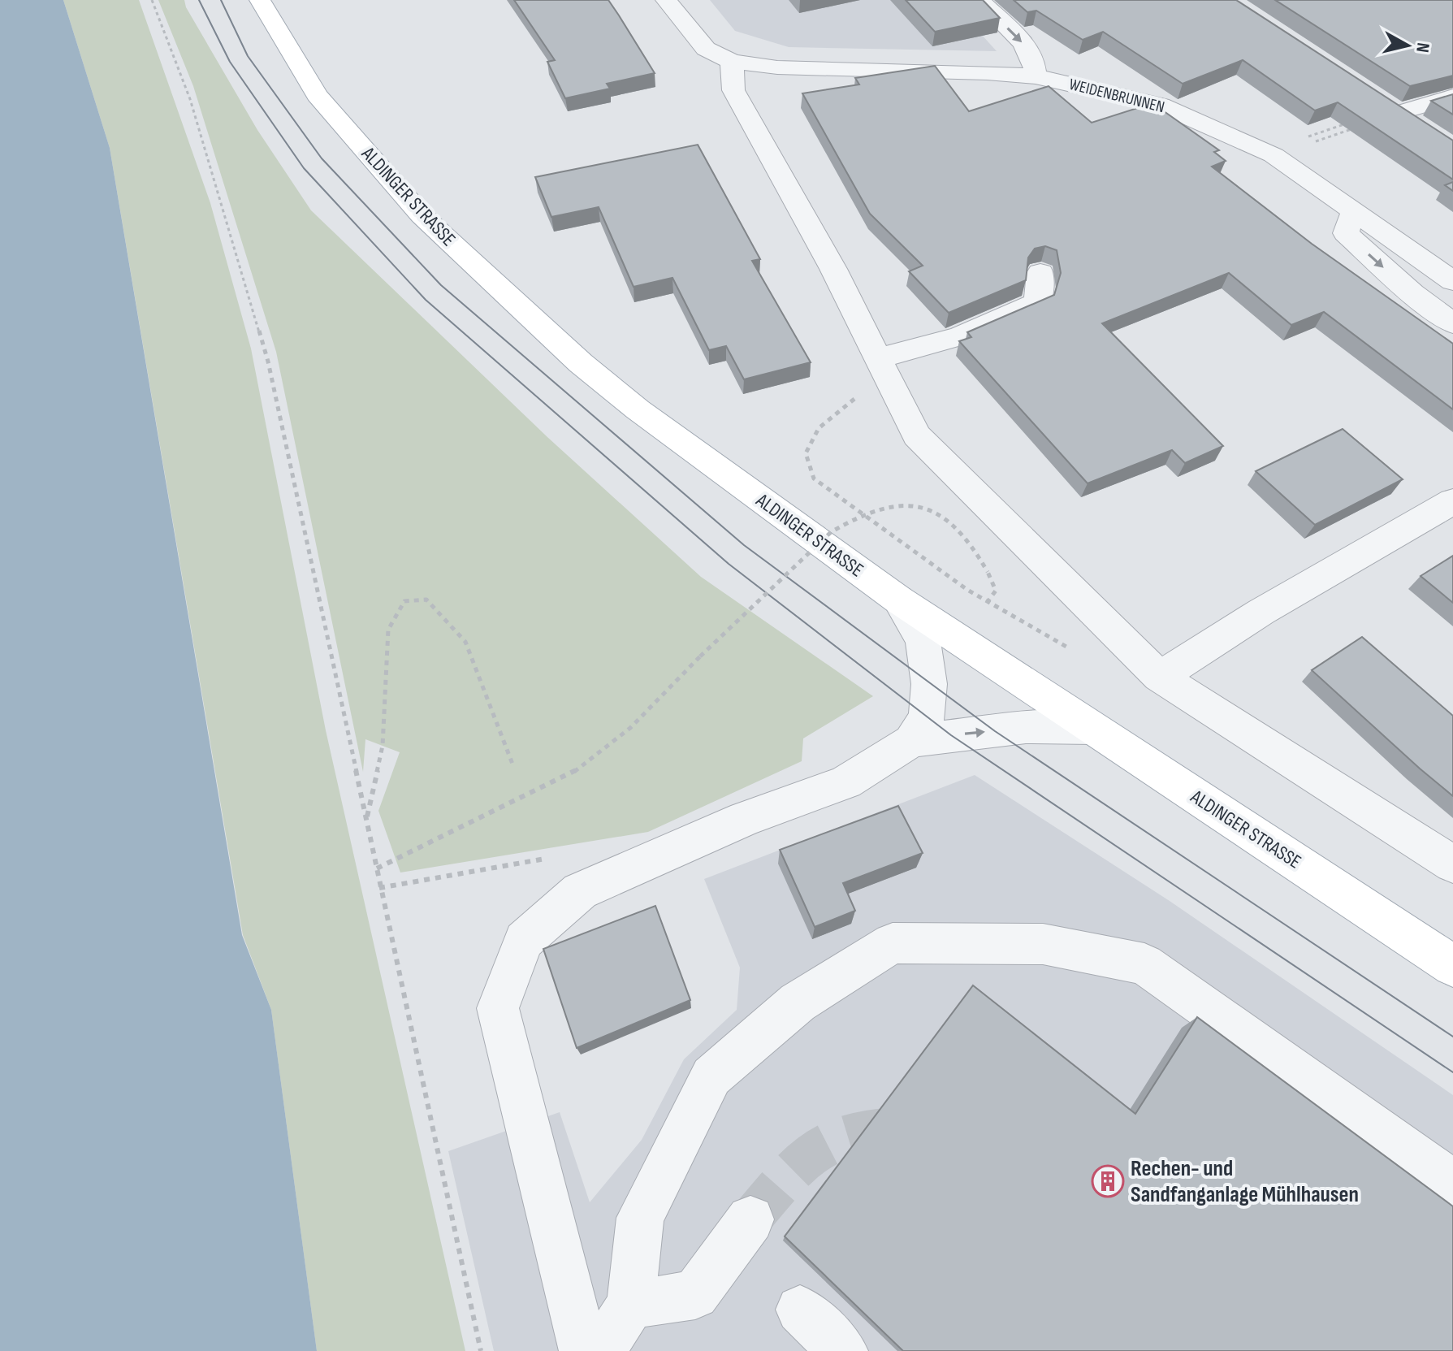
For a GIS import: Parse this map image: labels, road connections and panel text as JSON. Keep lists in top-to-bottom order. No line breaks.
{"streets":{"main road":["ALDINGER STRASSE"],"street":["WEIDENBRUNNEN"]},"places":{"building":["Rechen- und Sandfanganlage Mühlhausen"]},"north":"right"}
